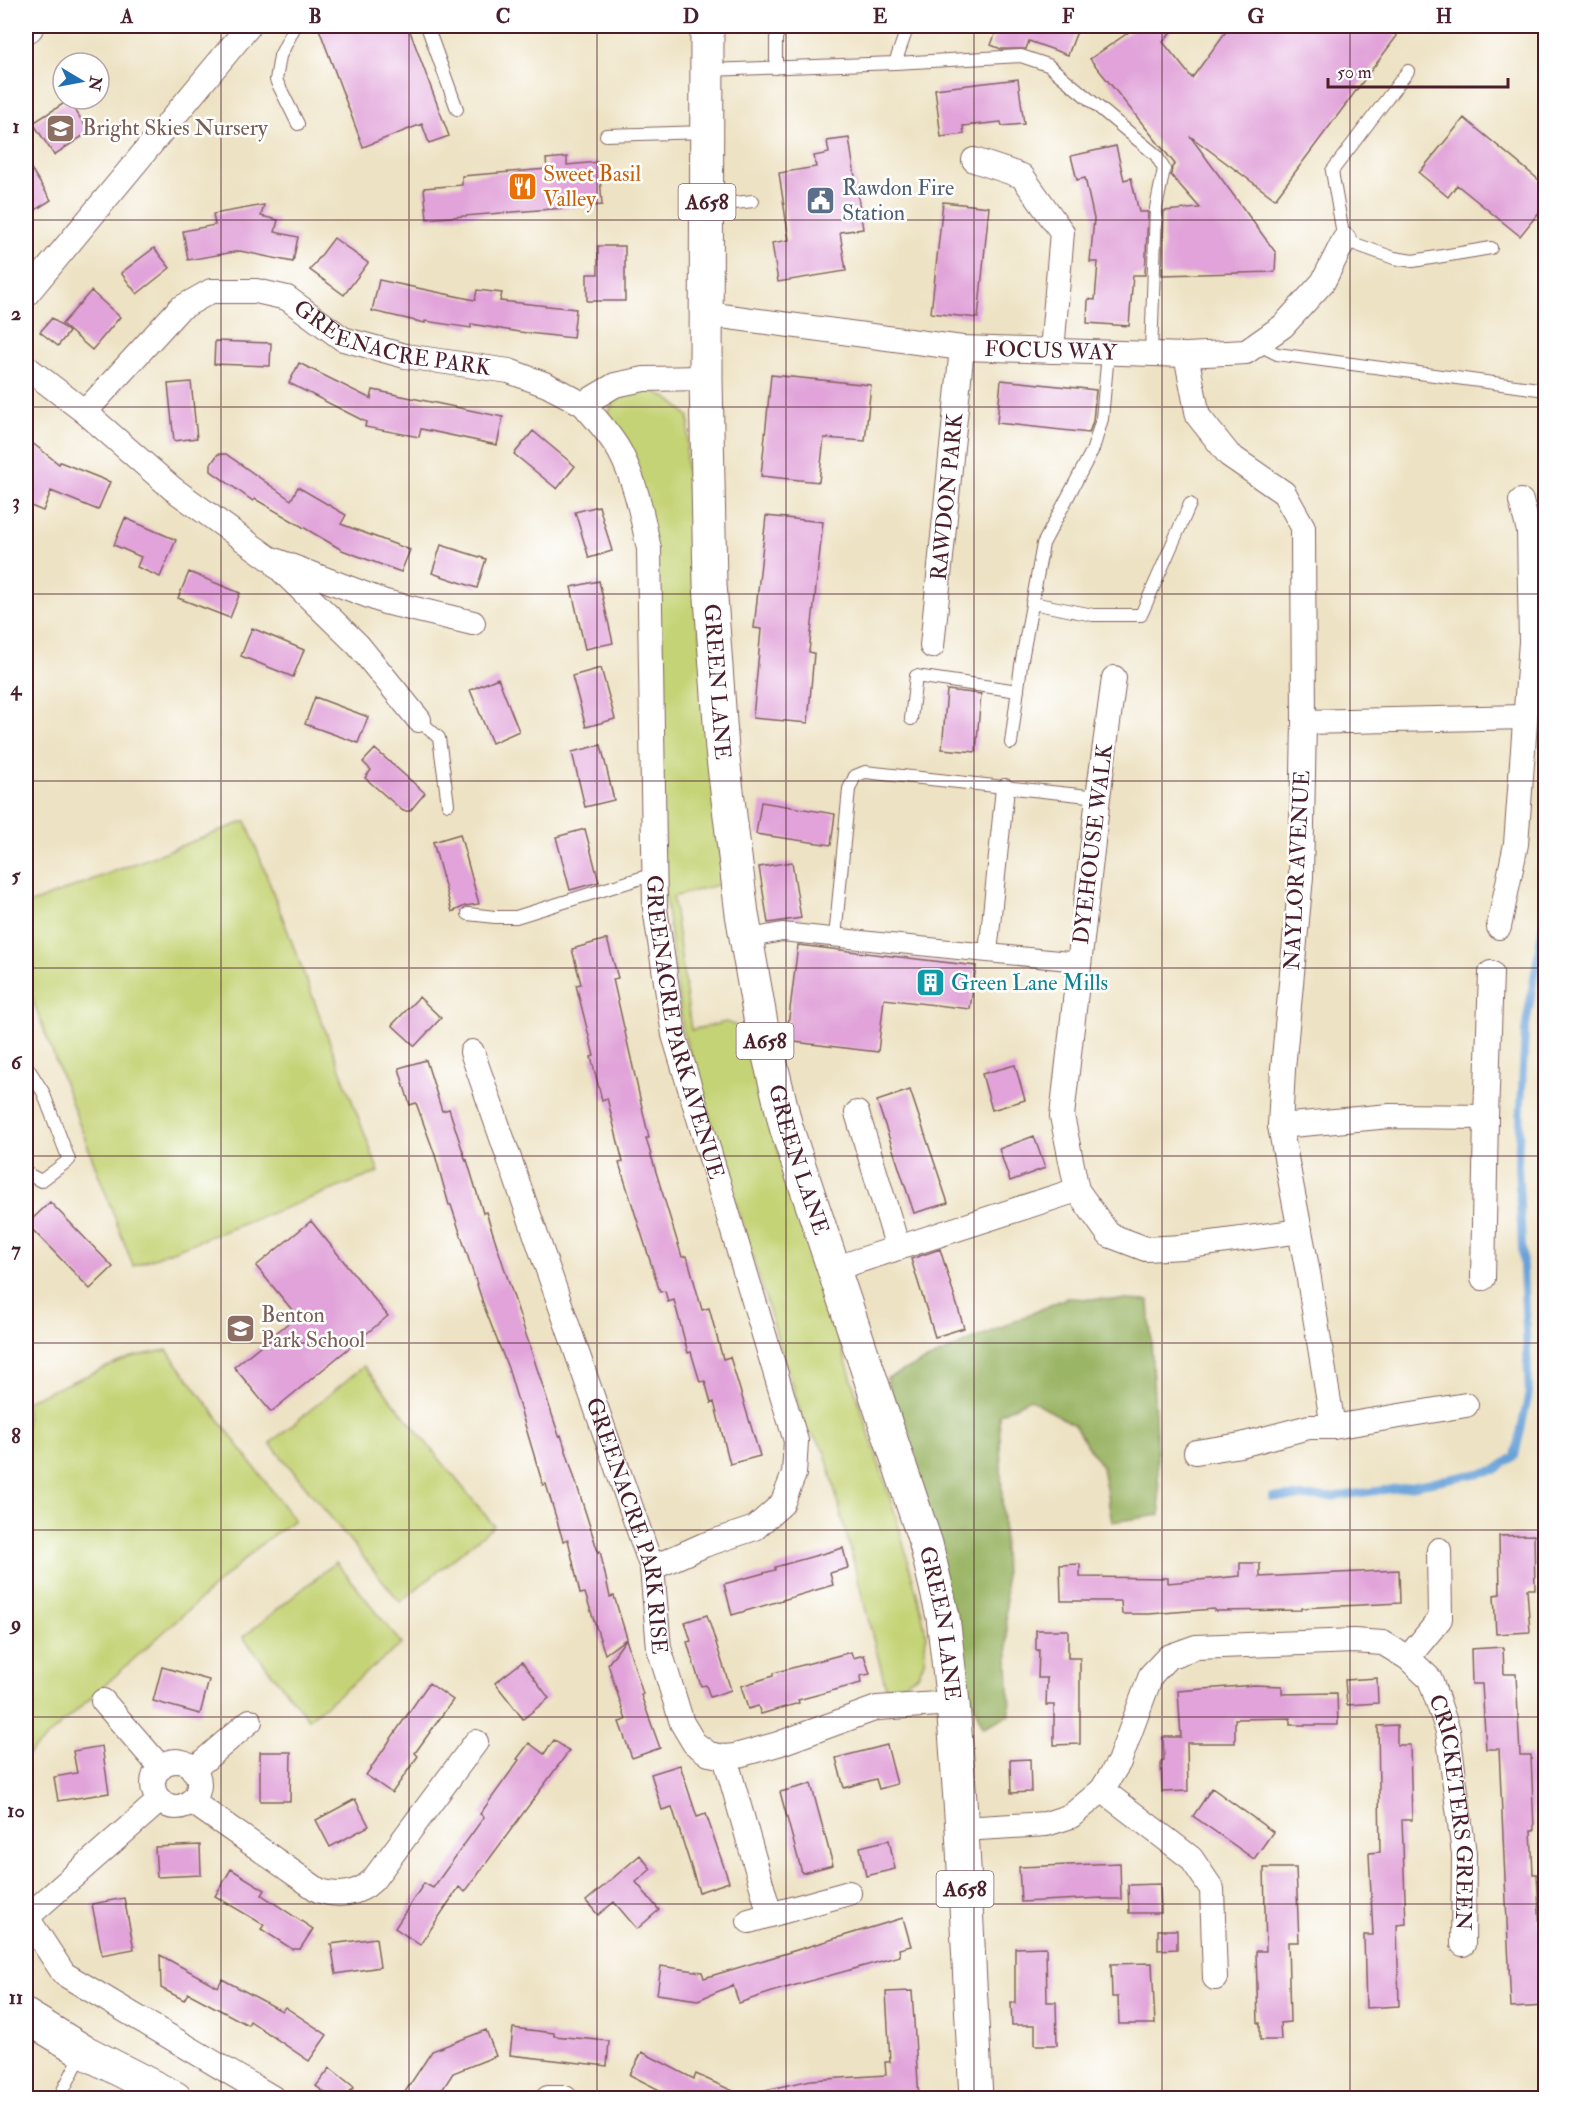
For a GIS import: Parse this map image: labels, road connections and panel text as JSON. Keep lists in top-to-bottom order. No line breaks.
{"streets":{"main road":["A658","GREEN LANE"],"street":["GREENACRE PARK","FOCUS WAY","RAWDON PARK","DYEHOUSE WALK","NAYLOR AVENUE","GREENACRE PARK AVENUE","GREENACRE PARK RISE","CRICKETERS GREEN"]},"crossings":[["GREENACRE PARK","GREENACRE PARK AVENUE"],["FOCUS WAY","RAWDON PARK"],["FOCUS WAY","GREEN LANE"],["FOCUS WAY","NAYLOR AVENUE"],["GREEN LANE","CRICKETERS GREEN"],["DYEHOUSE WALK","NAYLOR AVENUE"],["GREENACRE PARK AVENUE","GREENACRE PARK RISE"]],"places":{"school or university":["Bright Skies Nursery","Benton Park School"],"restaurant":["Sweet Basil Valley"],"public building":["Rawdon Fire Station"],"building":["Green Lane Mills"]},"scale_bar":"50 m","north":"right","grid":{"columns":["A","B","C","D","E","F","G","H"],"rows":["1","2","3","4","5","6","7","8","9","10","11"]}}
